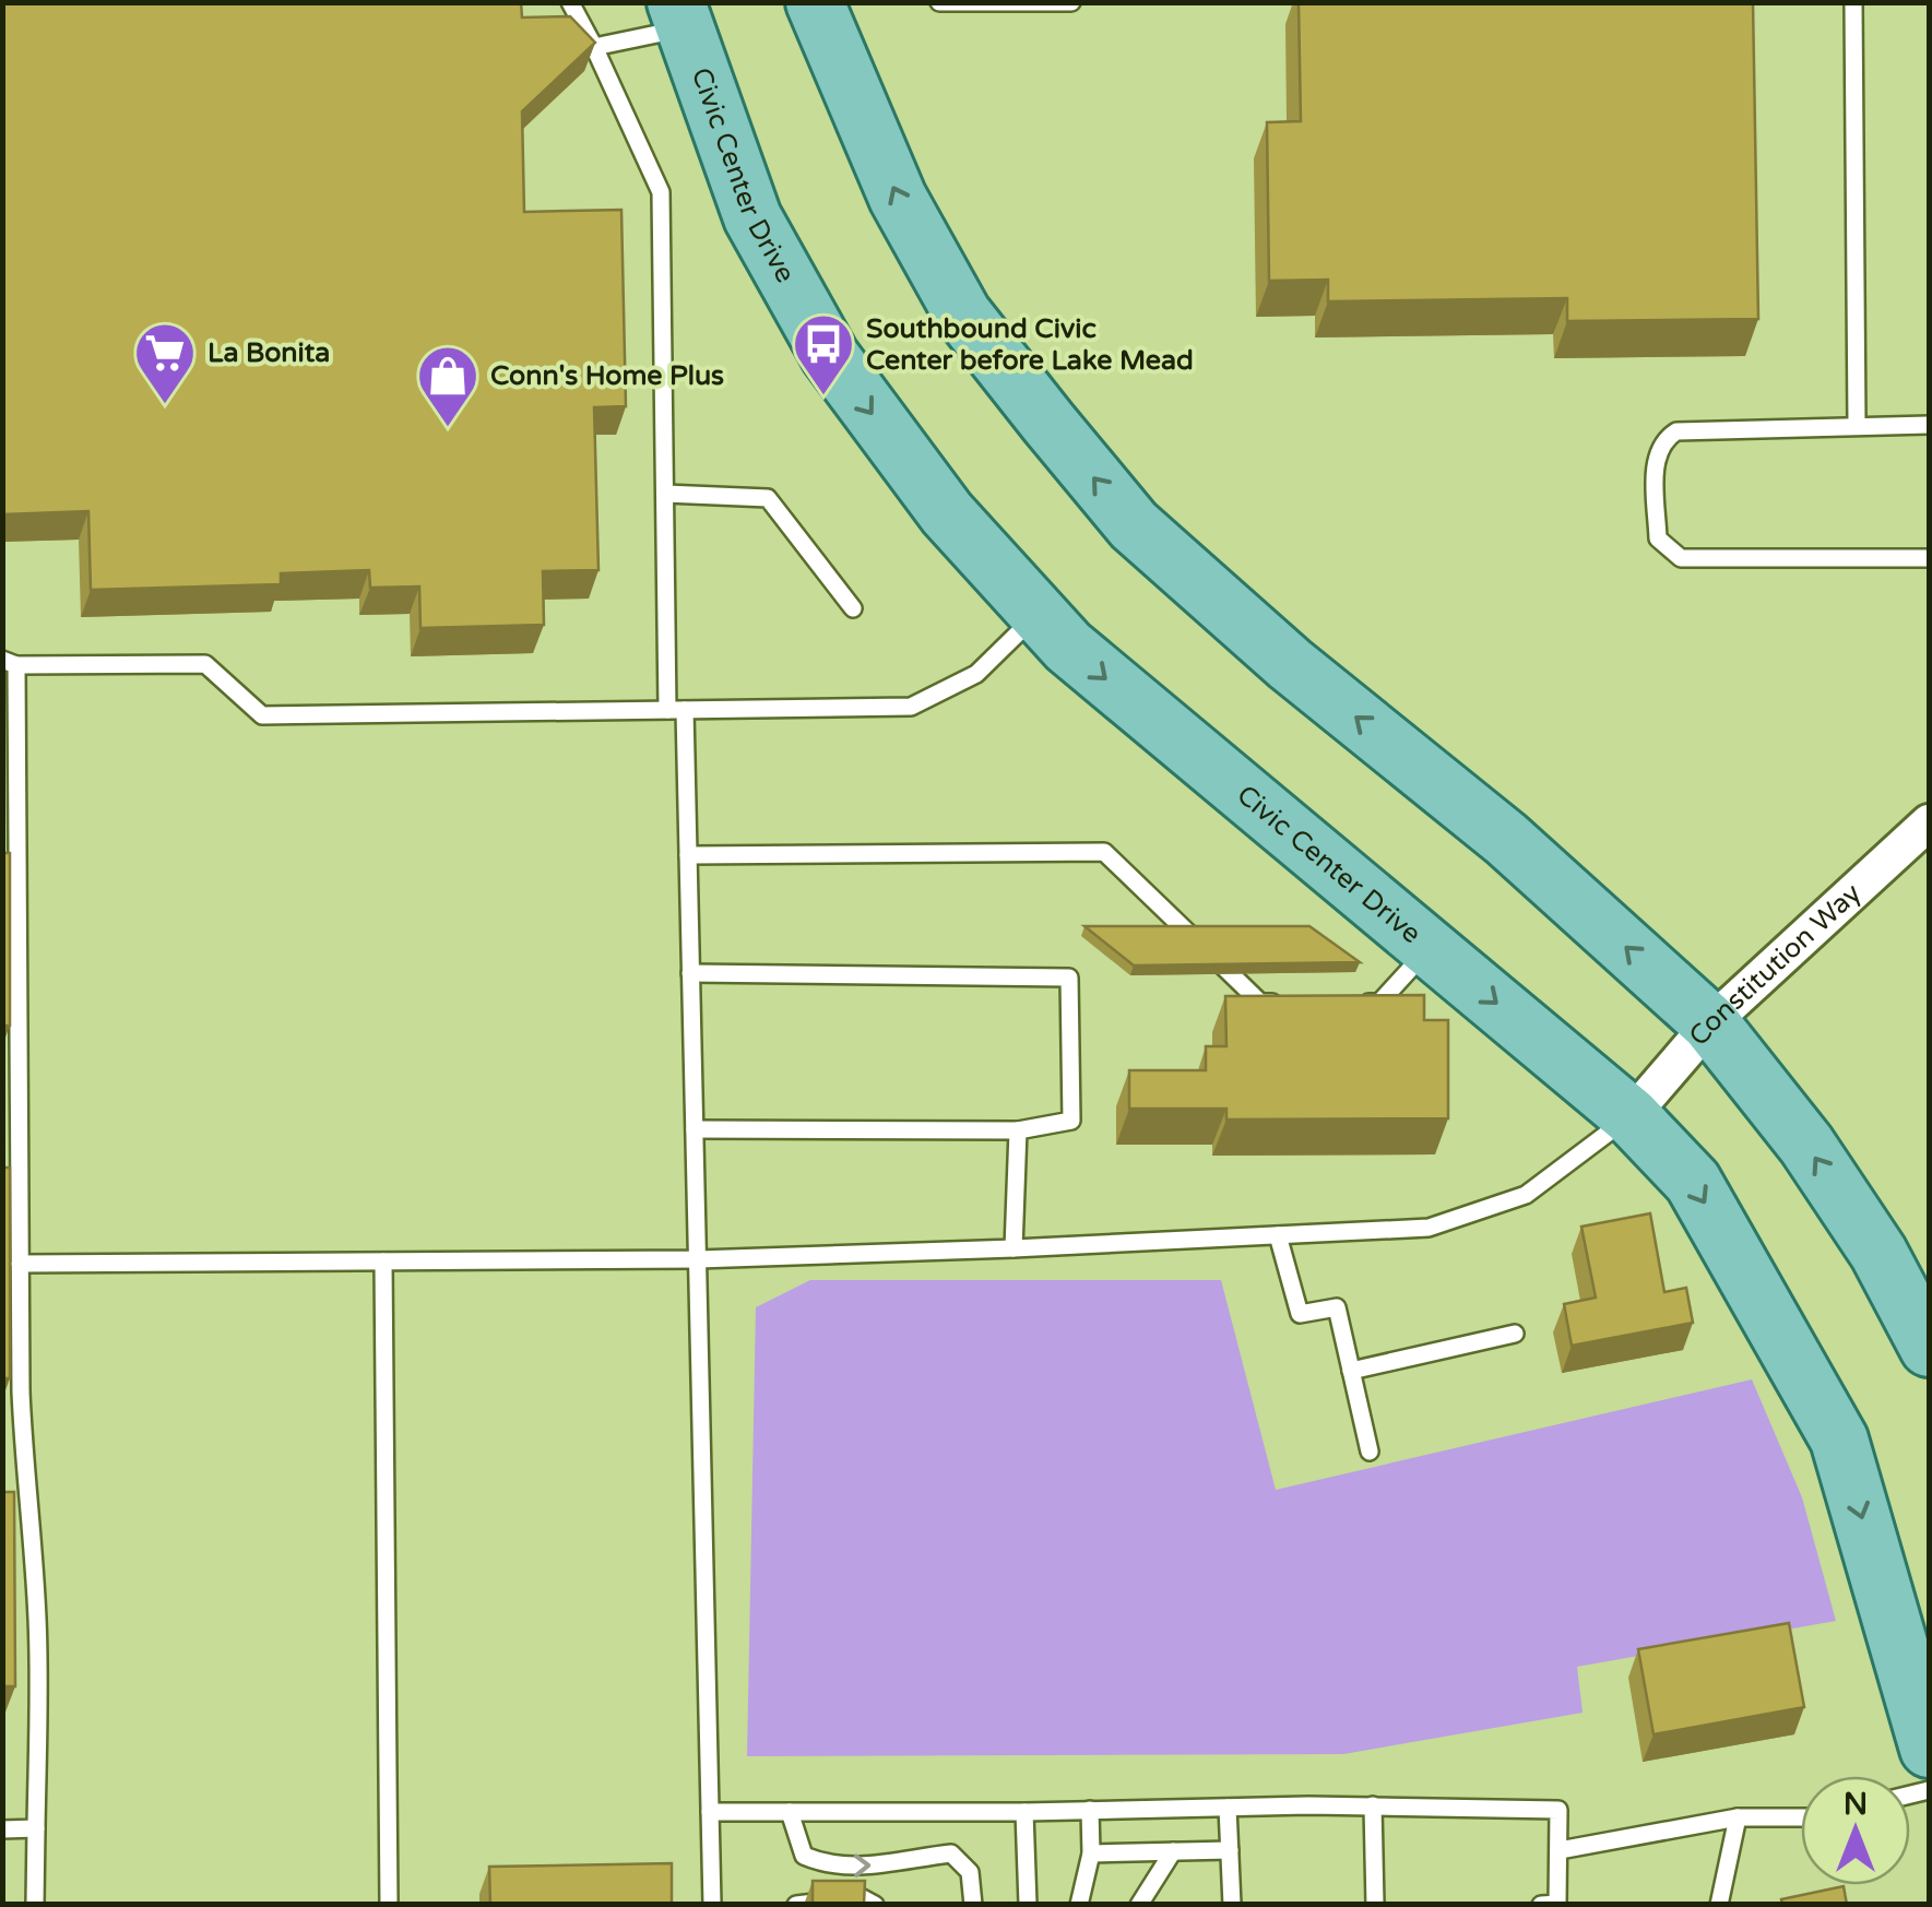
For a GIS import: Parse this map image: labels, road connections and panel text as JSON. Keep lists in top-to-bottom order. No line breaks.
{"streets":{"main road":["Civic Center Drive"],"street":["Constitution Way"]},"crossings":[["Civic Center Drive","Constitution Way"]],"places":{"bus stop":["Southbound Civic Center before Lake Mead"],"supermarket":["La Bonita"],"shop":["Conn's Home Plus"]},"north":"top"}
